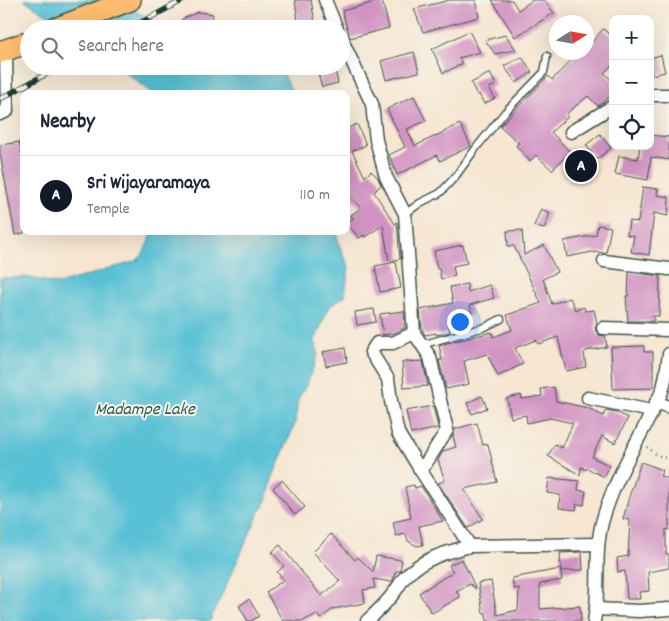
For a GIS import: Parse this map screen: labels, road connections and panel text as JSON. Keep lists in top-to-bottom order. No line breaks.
{"water":["Madampe Lake"],"north":"right","page":{"map_buttons":["+","−"],"search":"Search here","heading":"Nearby","pins":"A","list":[{"mark":"A","name":"Sri Wijayaramaya","note":"Temple","value":"110 m"}]}}
